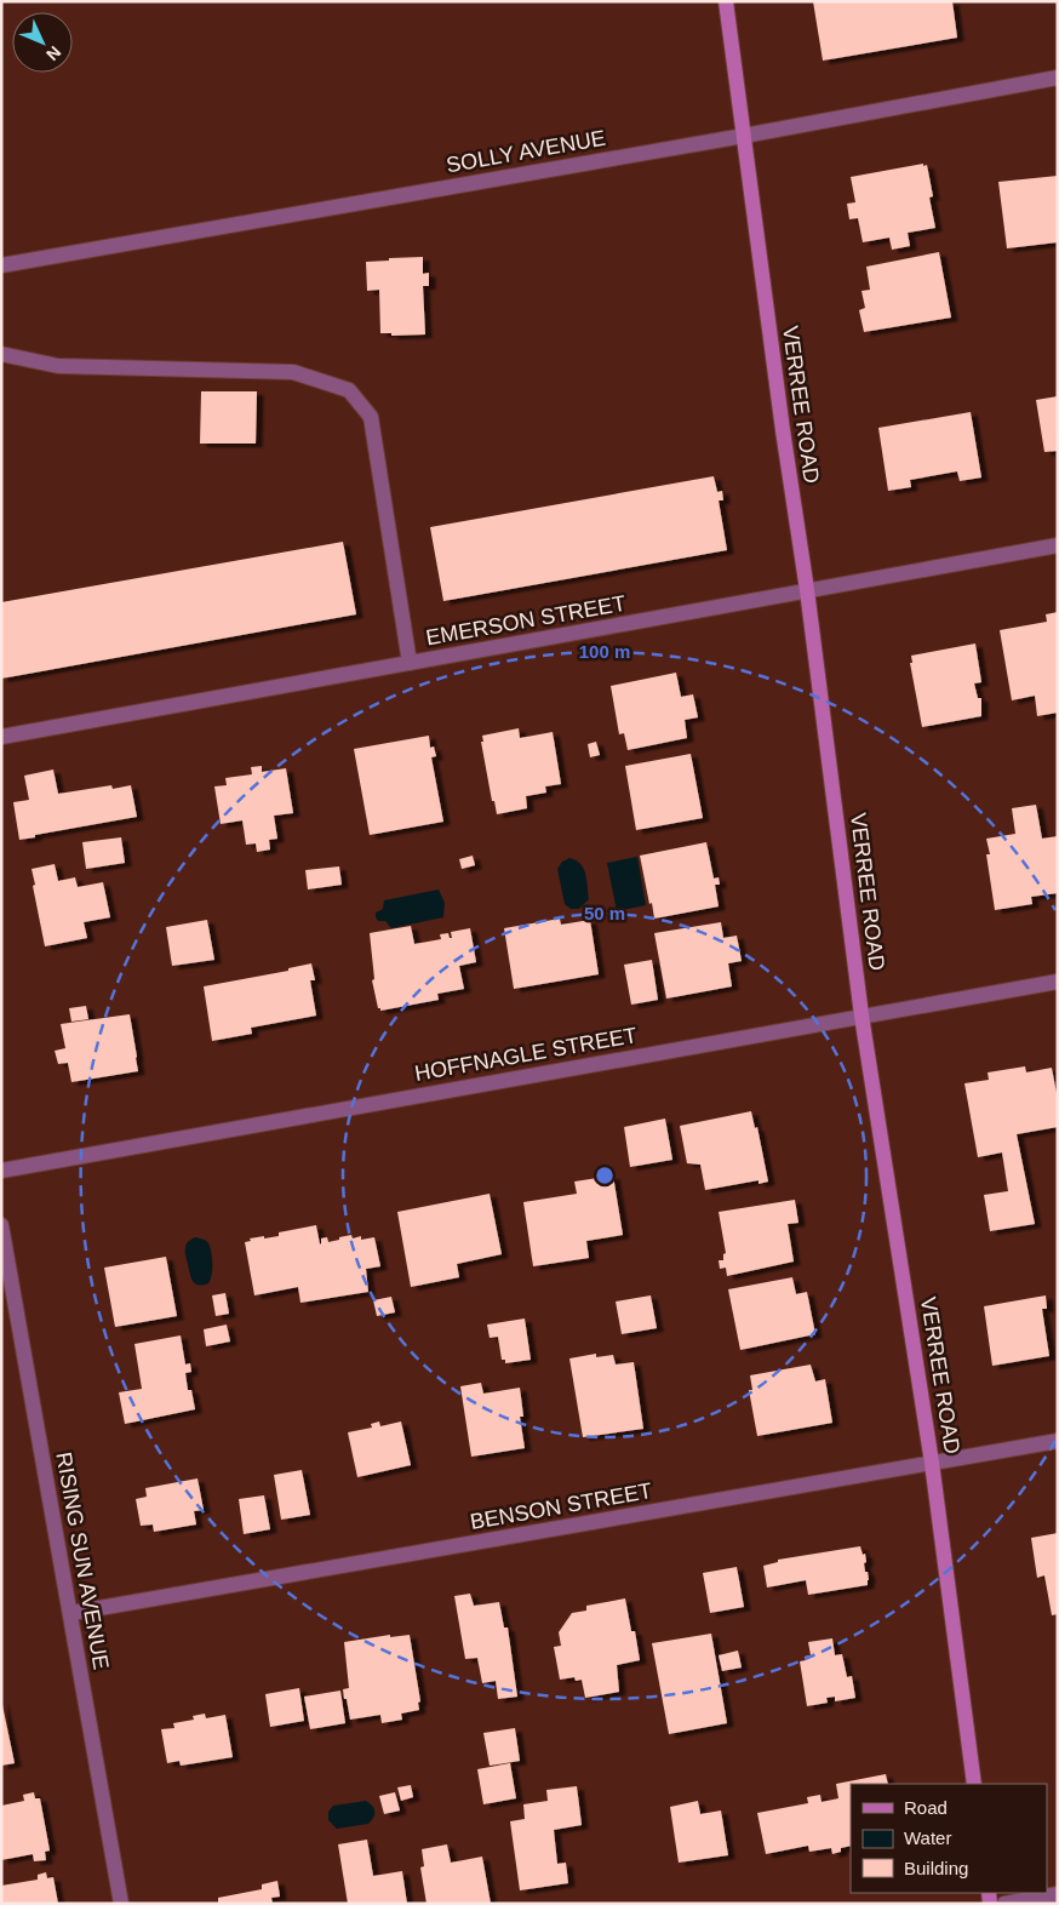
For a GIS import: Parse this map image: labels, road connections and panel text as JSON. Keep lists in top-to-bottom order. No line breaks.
{"streets":{"main road":["VERREE ROAD"],"street":["SOLLY AVENUE","EMERSON STREET","HOFFNAGLE STREET","BENSON STREET","RISING SUN AVENUE"]},"crossings":[["SOLLY AVENUE","VERREE ROAD"],["VERREE ROAD","EMERSON STREET"],["VERREE ROAD","HOFFNAGLE STREET"],["VERREE ROAD","BENSON STREET"],["BENSON STREET","RISING SUN AVENUE"]],"legend":["Road","Water","Building"],"north":"bottom right","rings":["100 m","50 m"]}
